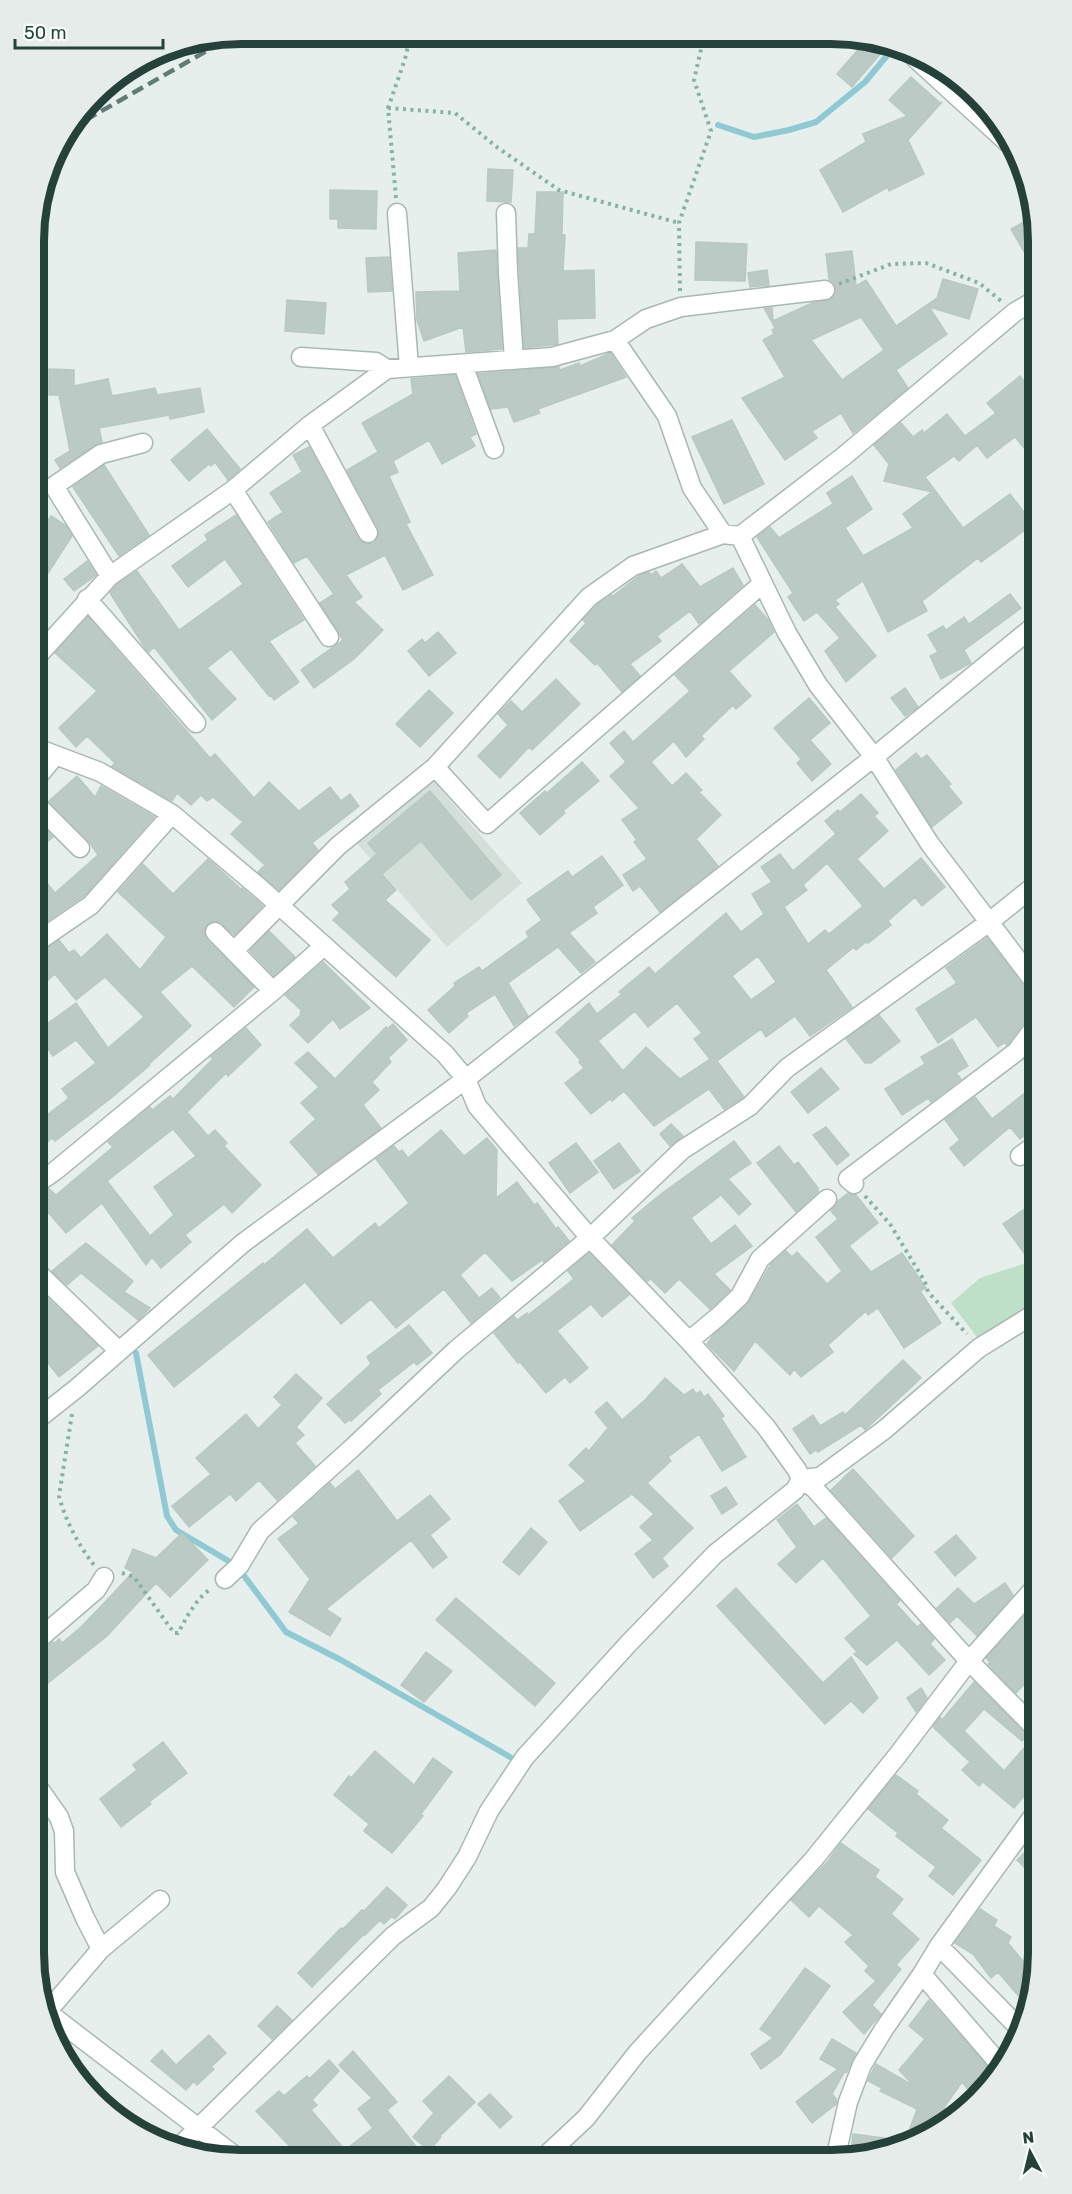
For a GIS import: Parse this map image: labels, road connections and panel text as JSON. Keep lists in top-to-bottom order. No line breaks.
{"scale_bar":"50 m","north":"top"}
